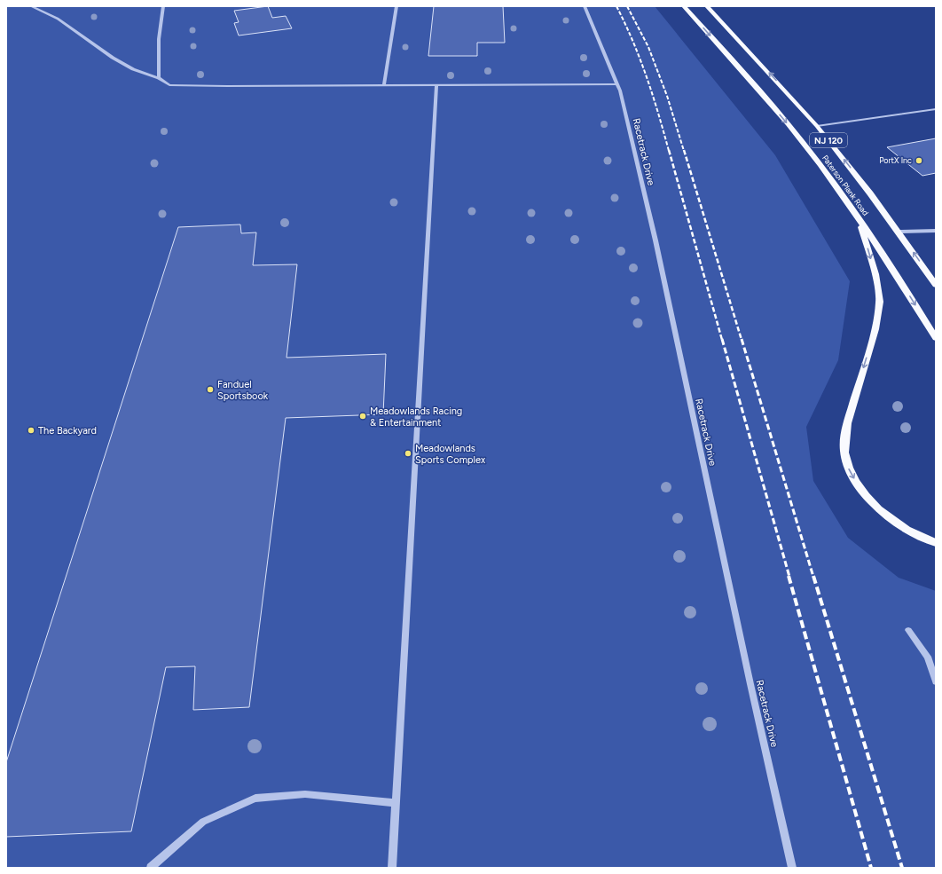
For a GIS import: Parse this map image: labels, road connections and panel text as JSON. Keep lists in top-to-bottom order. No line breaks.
{"streets":{"main road":["NJ 120","Paterson Plank Road"],"street":["Racetrack Drive"]},"places":["PortX Inc","Fanduel Sportsbook","Meadowlands Racing & Entertainment","The Backyard","Meadowlands Sports Complex"]}
